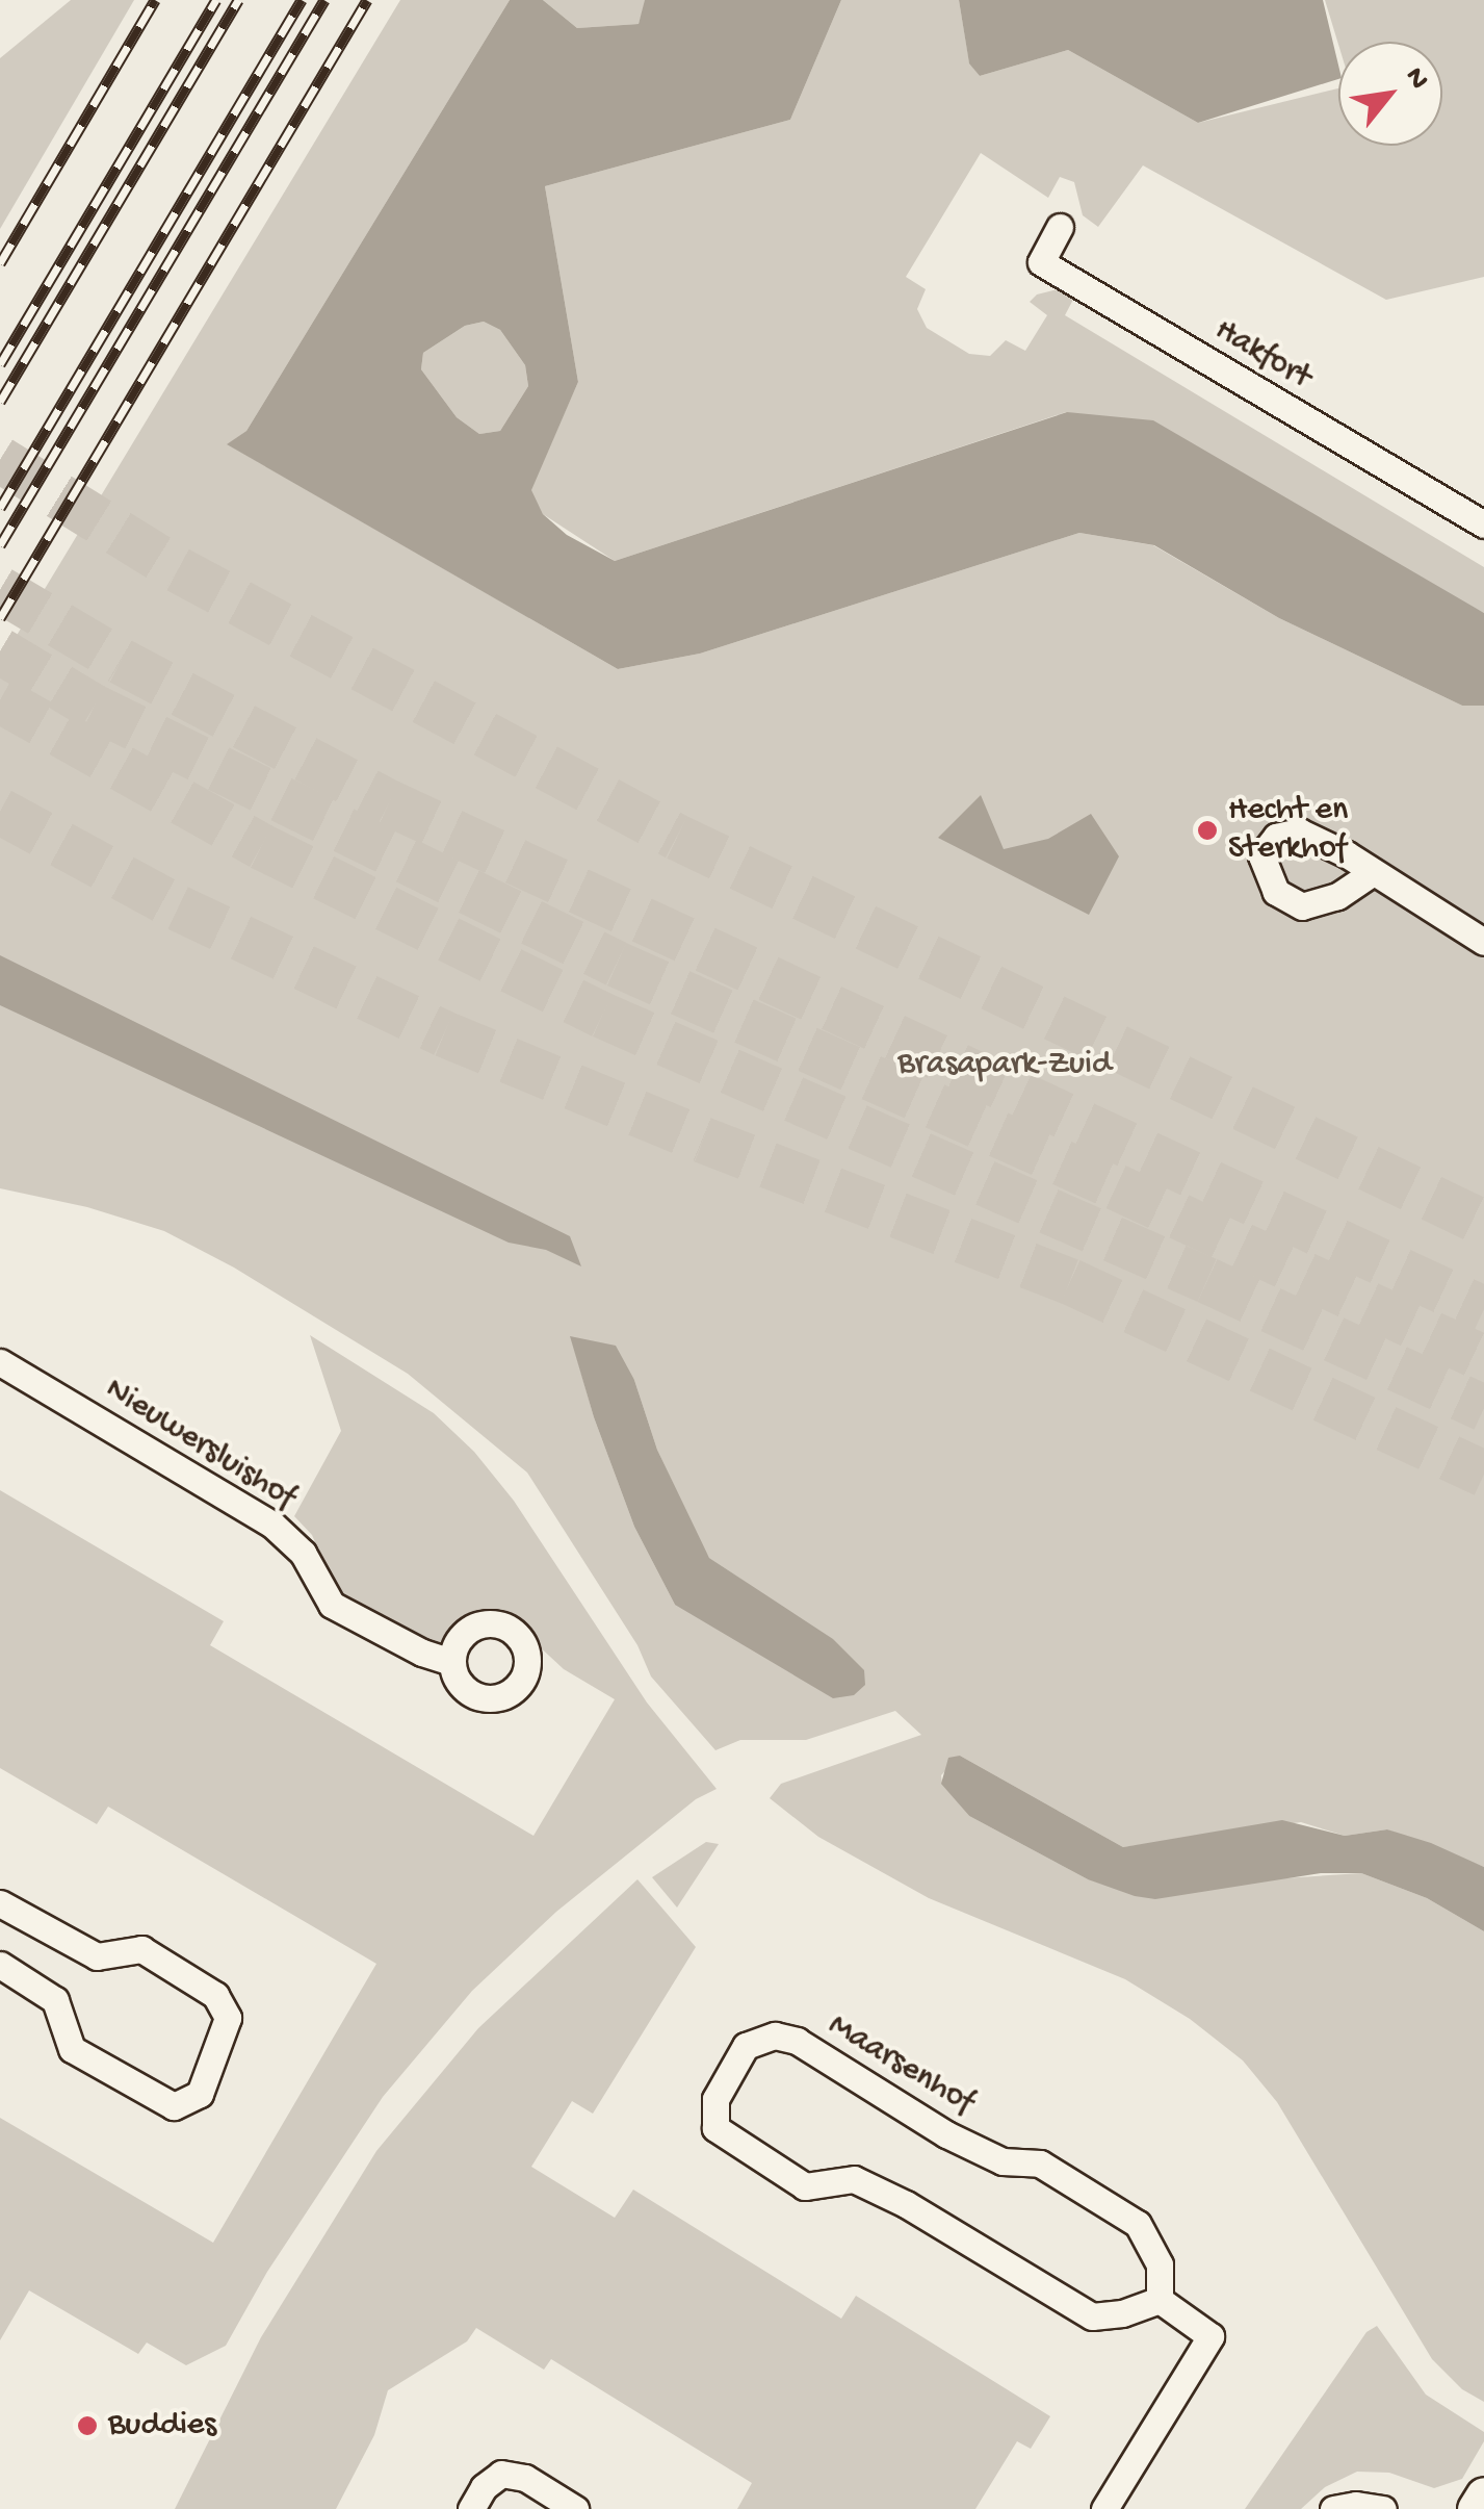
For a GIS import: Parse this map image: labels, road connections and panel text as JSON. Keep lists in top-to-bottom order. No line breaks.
{"streets":{"street":["Hakfort","Nieuwersluishof","Maarsenhof"]},"parks":["Brasapark-Zuid"],"places":["Hecht en Sterkhof","Buddies"],"north":"top right"}
